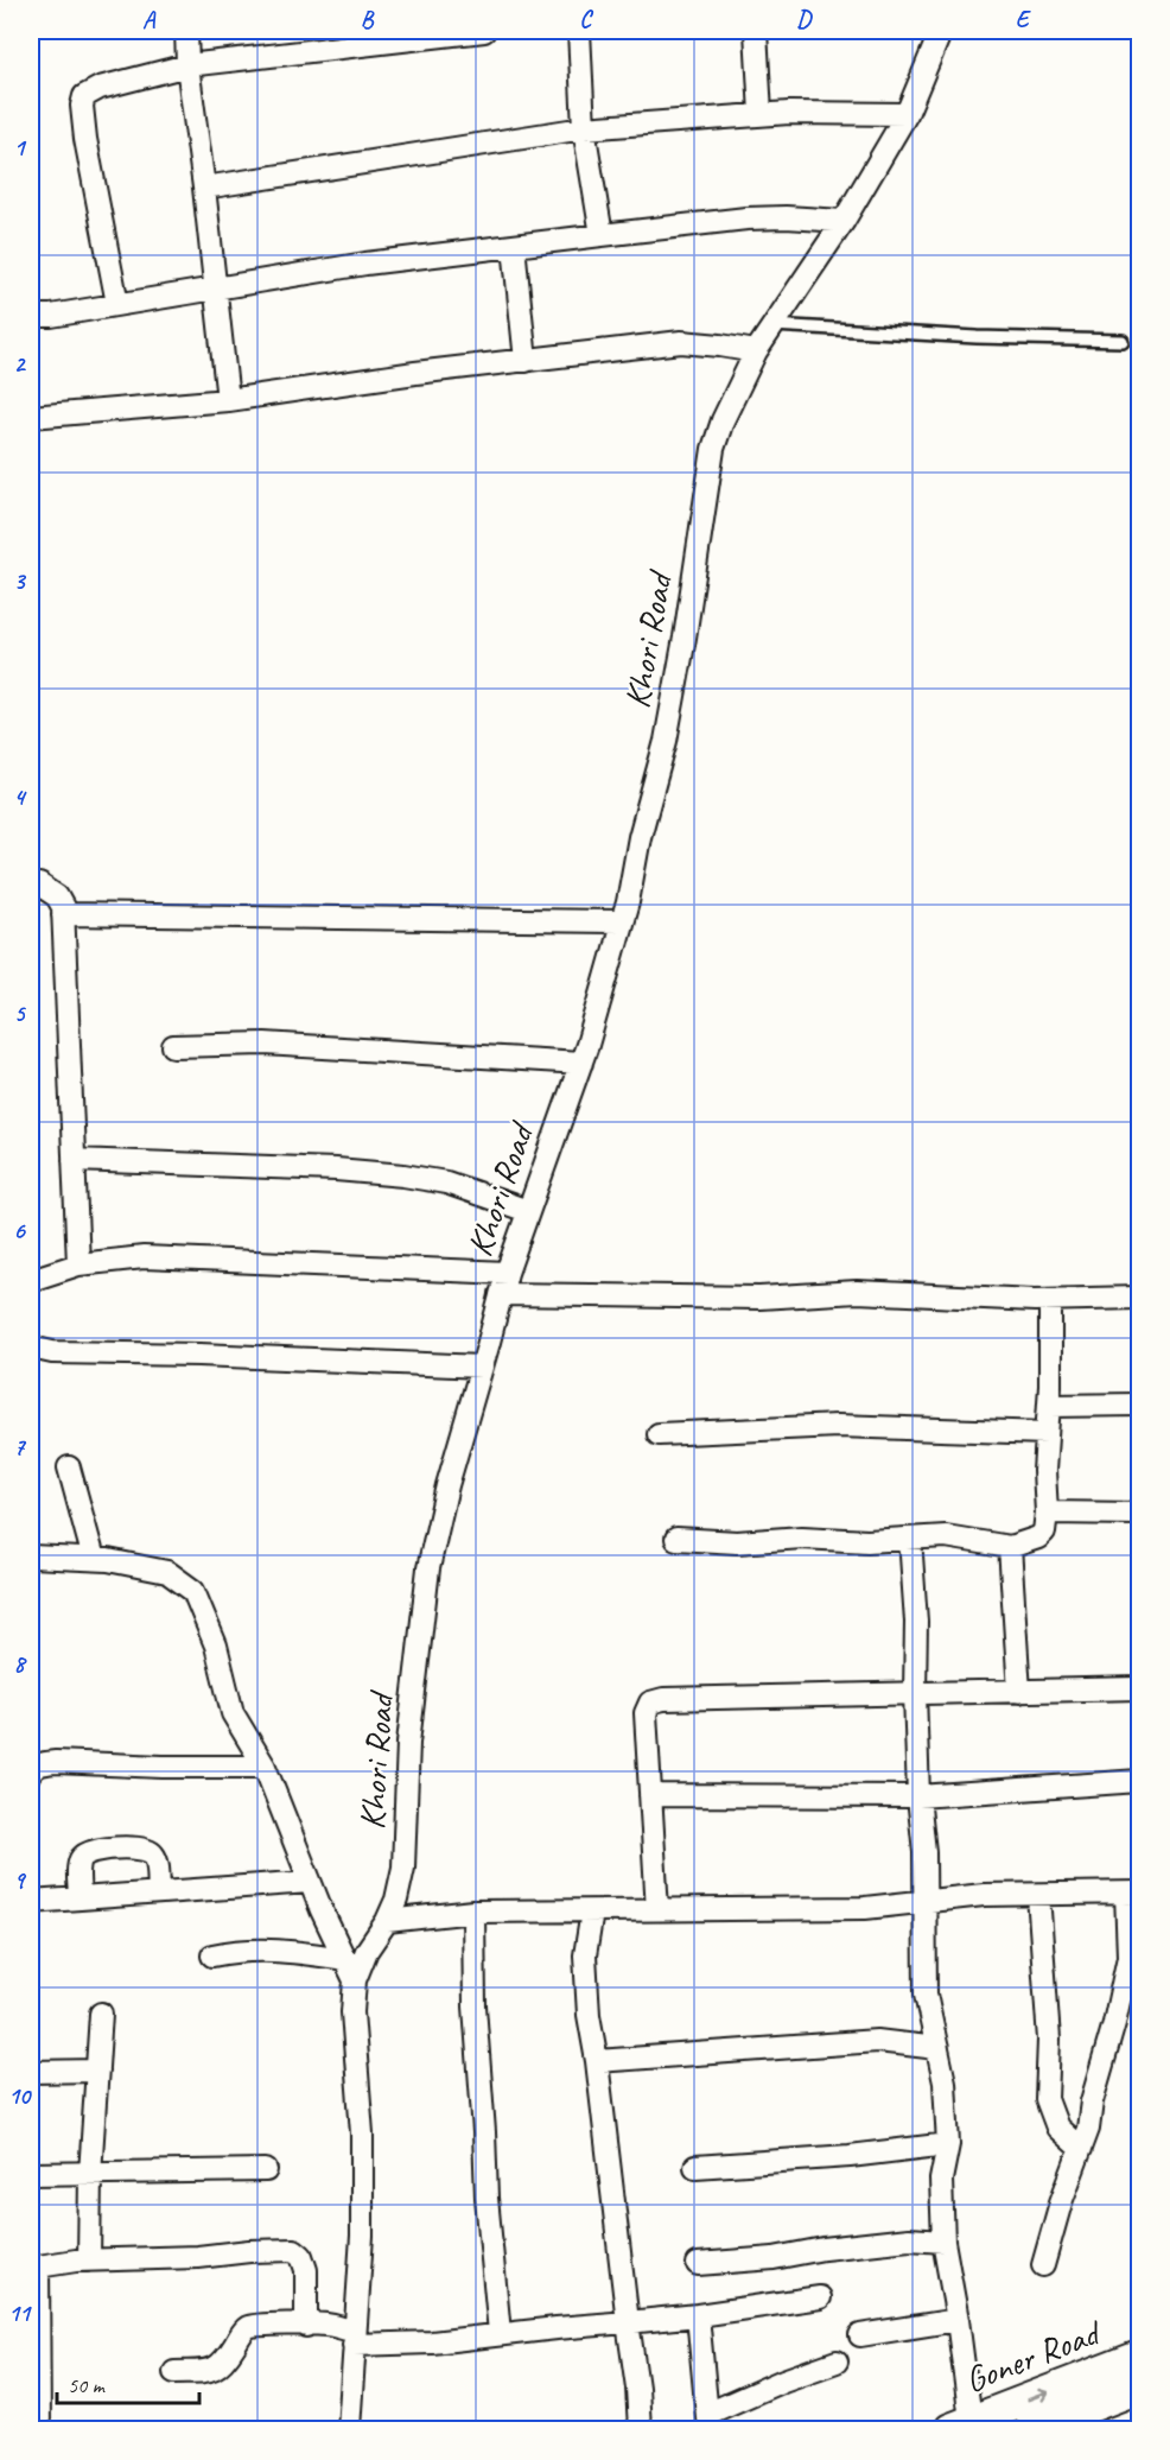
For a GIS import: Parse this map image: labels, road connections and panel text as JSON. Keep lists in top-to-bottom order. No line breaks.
{"streets":{"street":["Khori Road","Goner Road"]},"scale_bar":"50 m","grid":{"columns":["A","B","C","D","E"],"rows":["1","2","3","4","5","6","7","8","9","10","11"]}}
